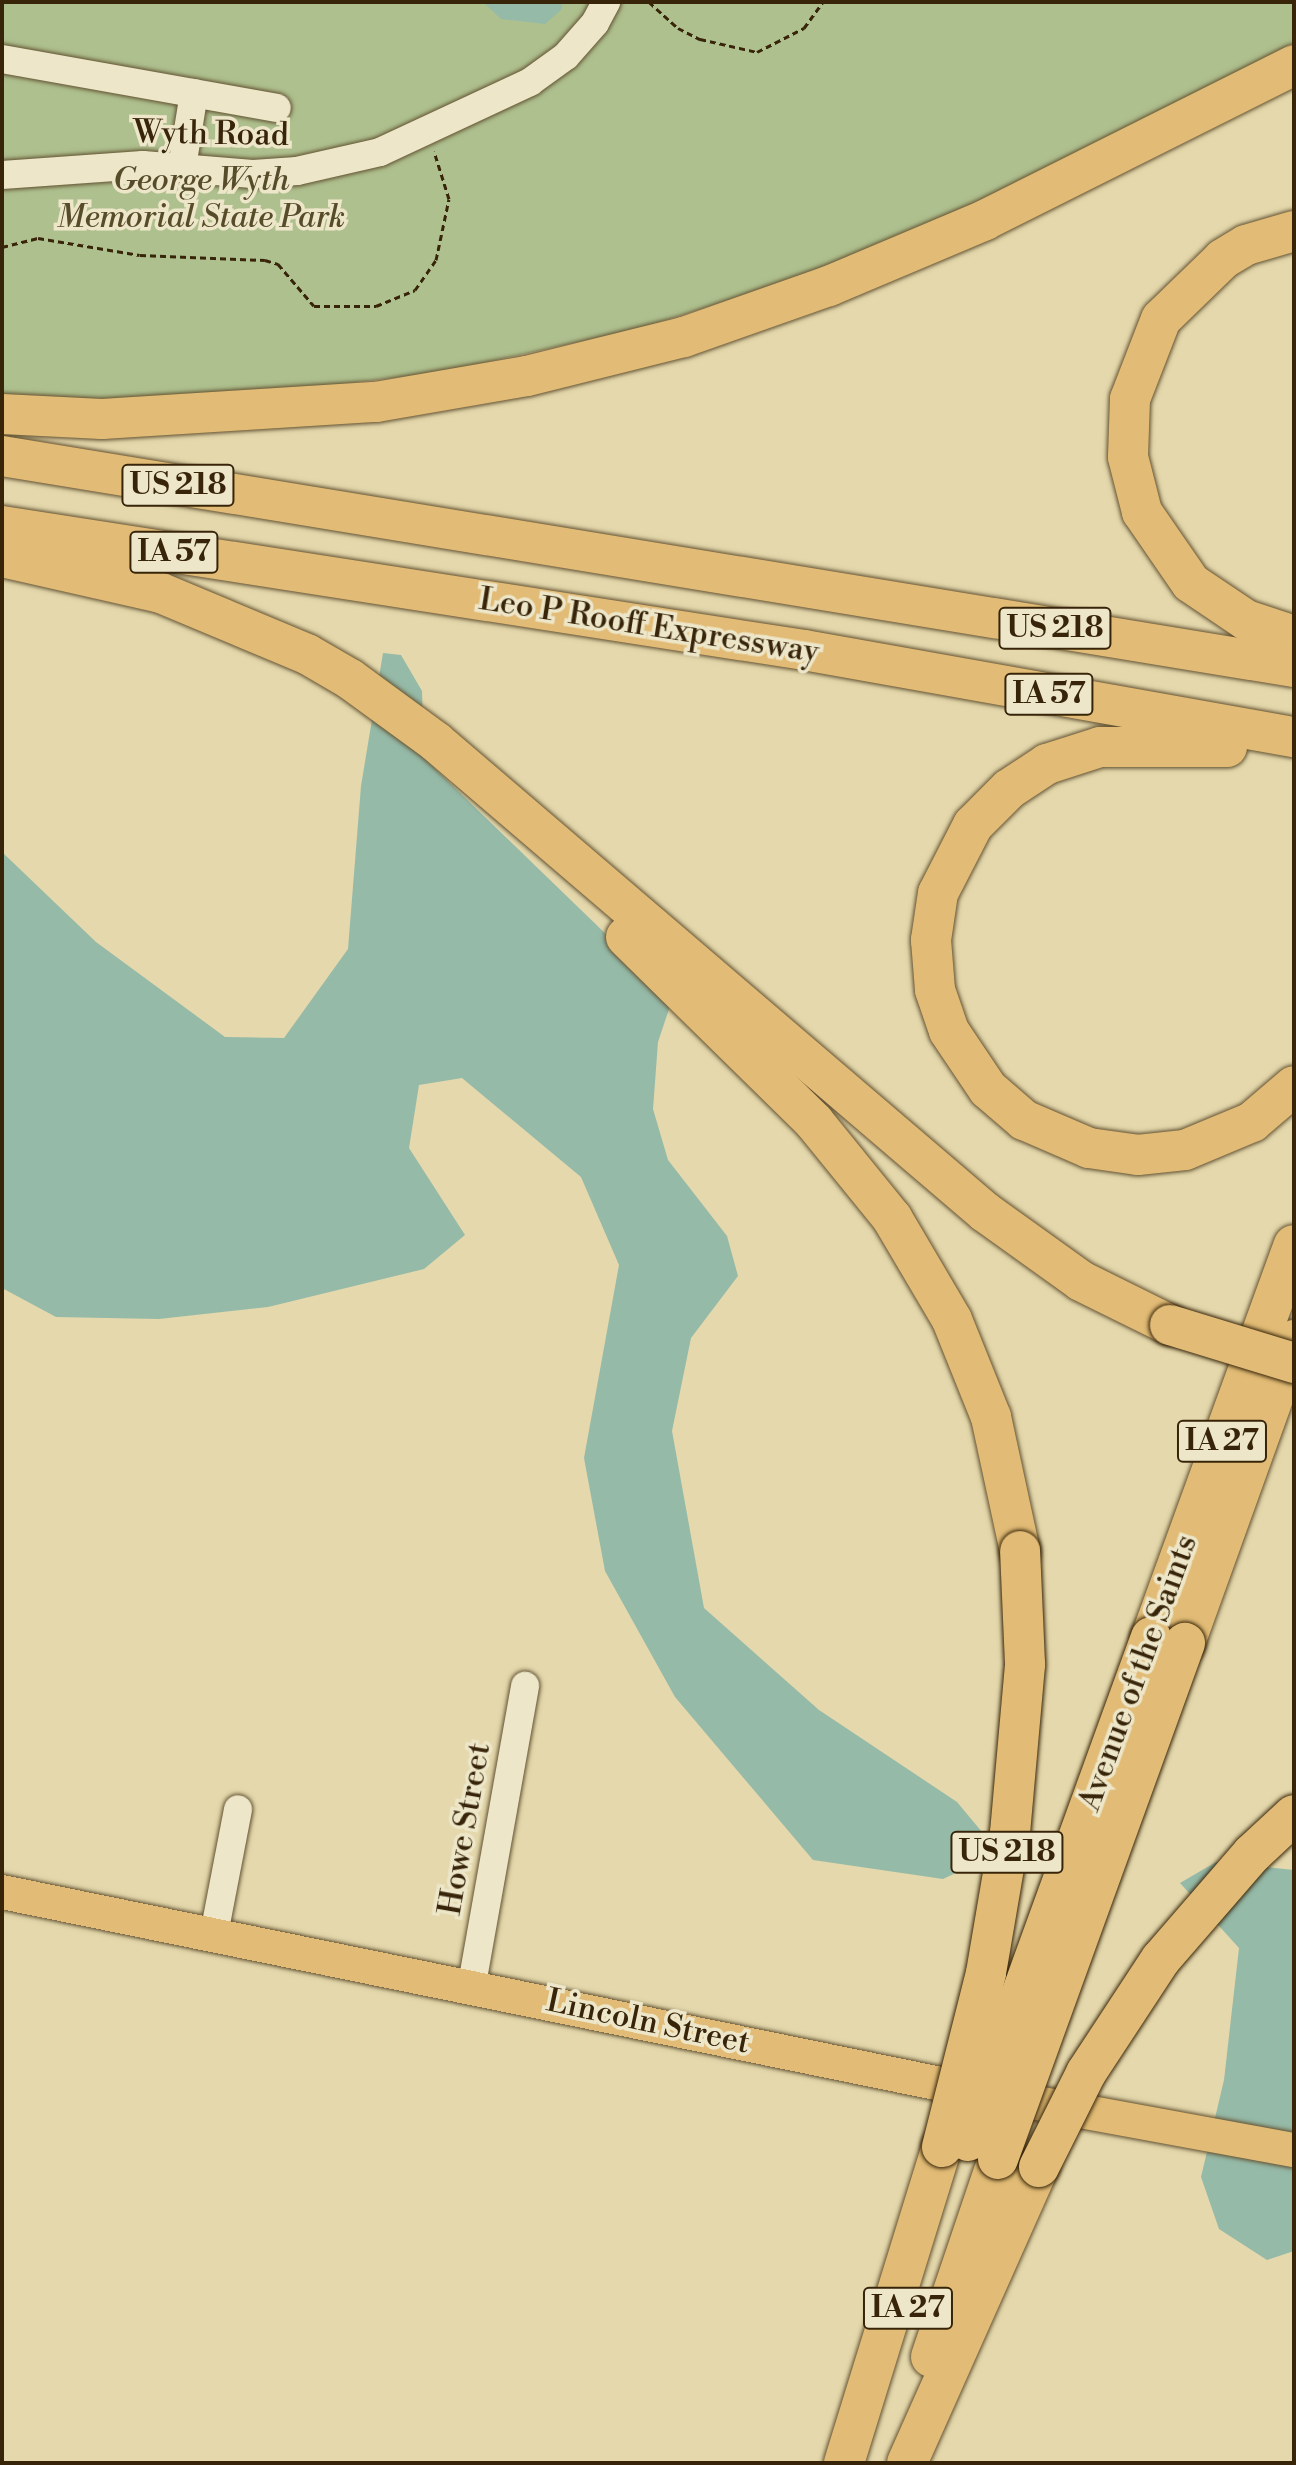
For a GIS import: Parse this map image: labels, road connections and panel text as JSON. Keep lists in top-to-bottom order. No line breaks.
{"streets":{"highway":["US 218","IA 57","Leo P Rooff Expressway","IA 27","Avenue of the Saints"],"main road":["Lincoln Street"],"street":["Wyth Road","Howe Street"]},"crossings":[["US 218","Avenue of the Saints"],["Howe Street","Lincoln Street"]],"parks":["George Wyth Memorial State Park"]}
